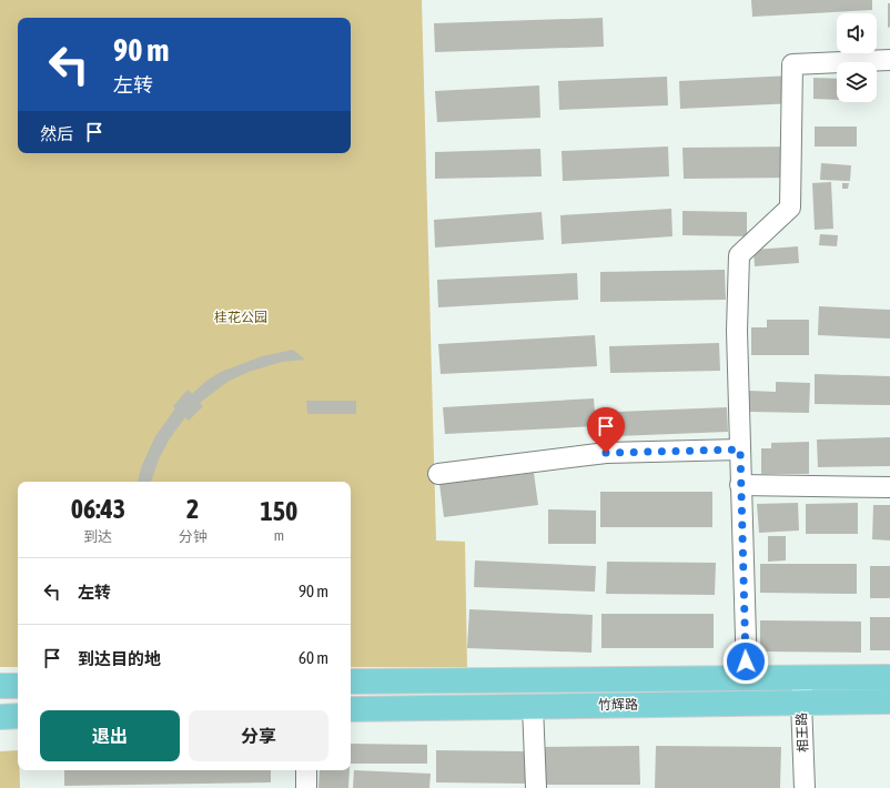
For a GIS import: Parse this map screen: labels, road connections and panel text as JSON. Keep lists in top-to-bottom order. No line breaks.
{"streets":{"main road":["竹辉路"],"street":["相王路"]},"crossings":[["竹辉路","相王路"]],"parks":["桂花公园"],"page":{"turn":["90 m","左转"],"then":"然后","eta":["06:43","到达","2","分钟","150","m"],"list":[{"name":"左转","value":"90 m"},{"name":"到达目的地","value":"60 m"}],"buttons":["退出","分享"]}}
